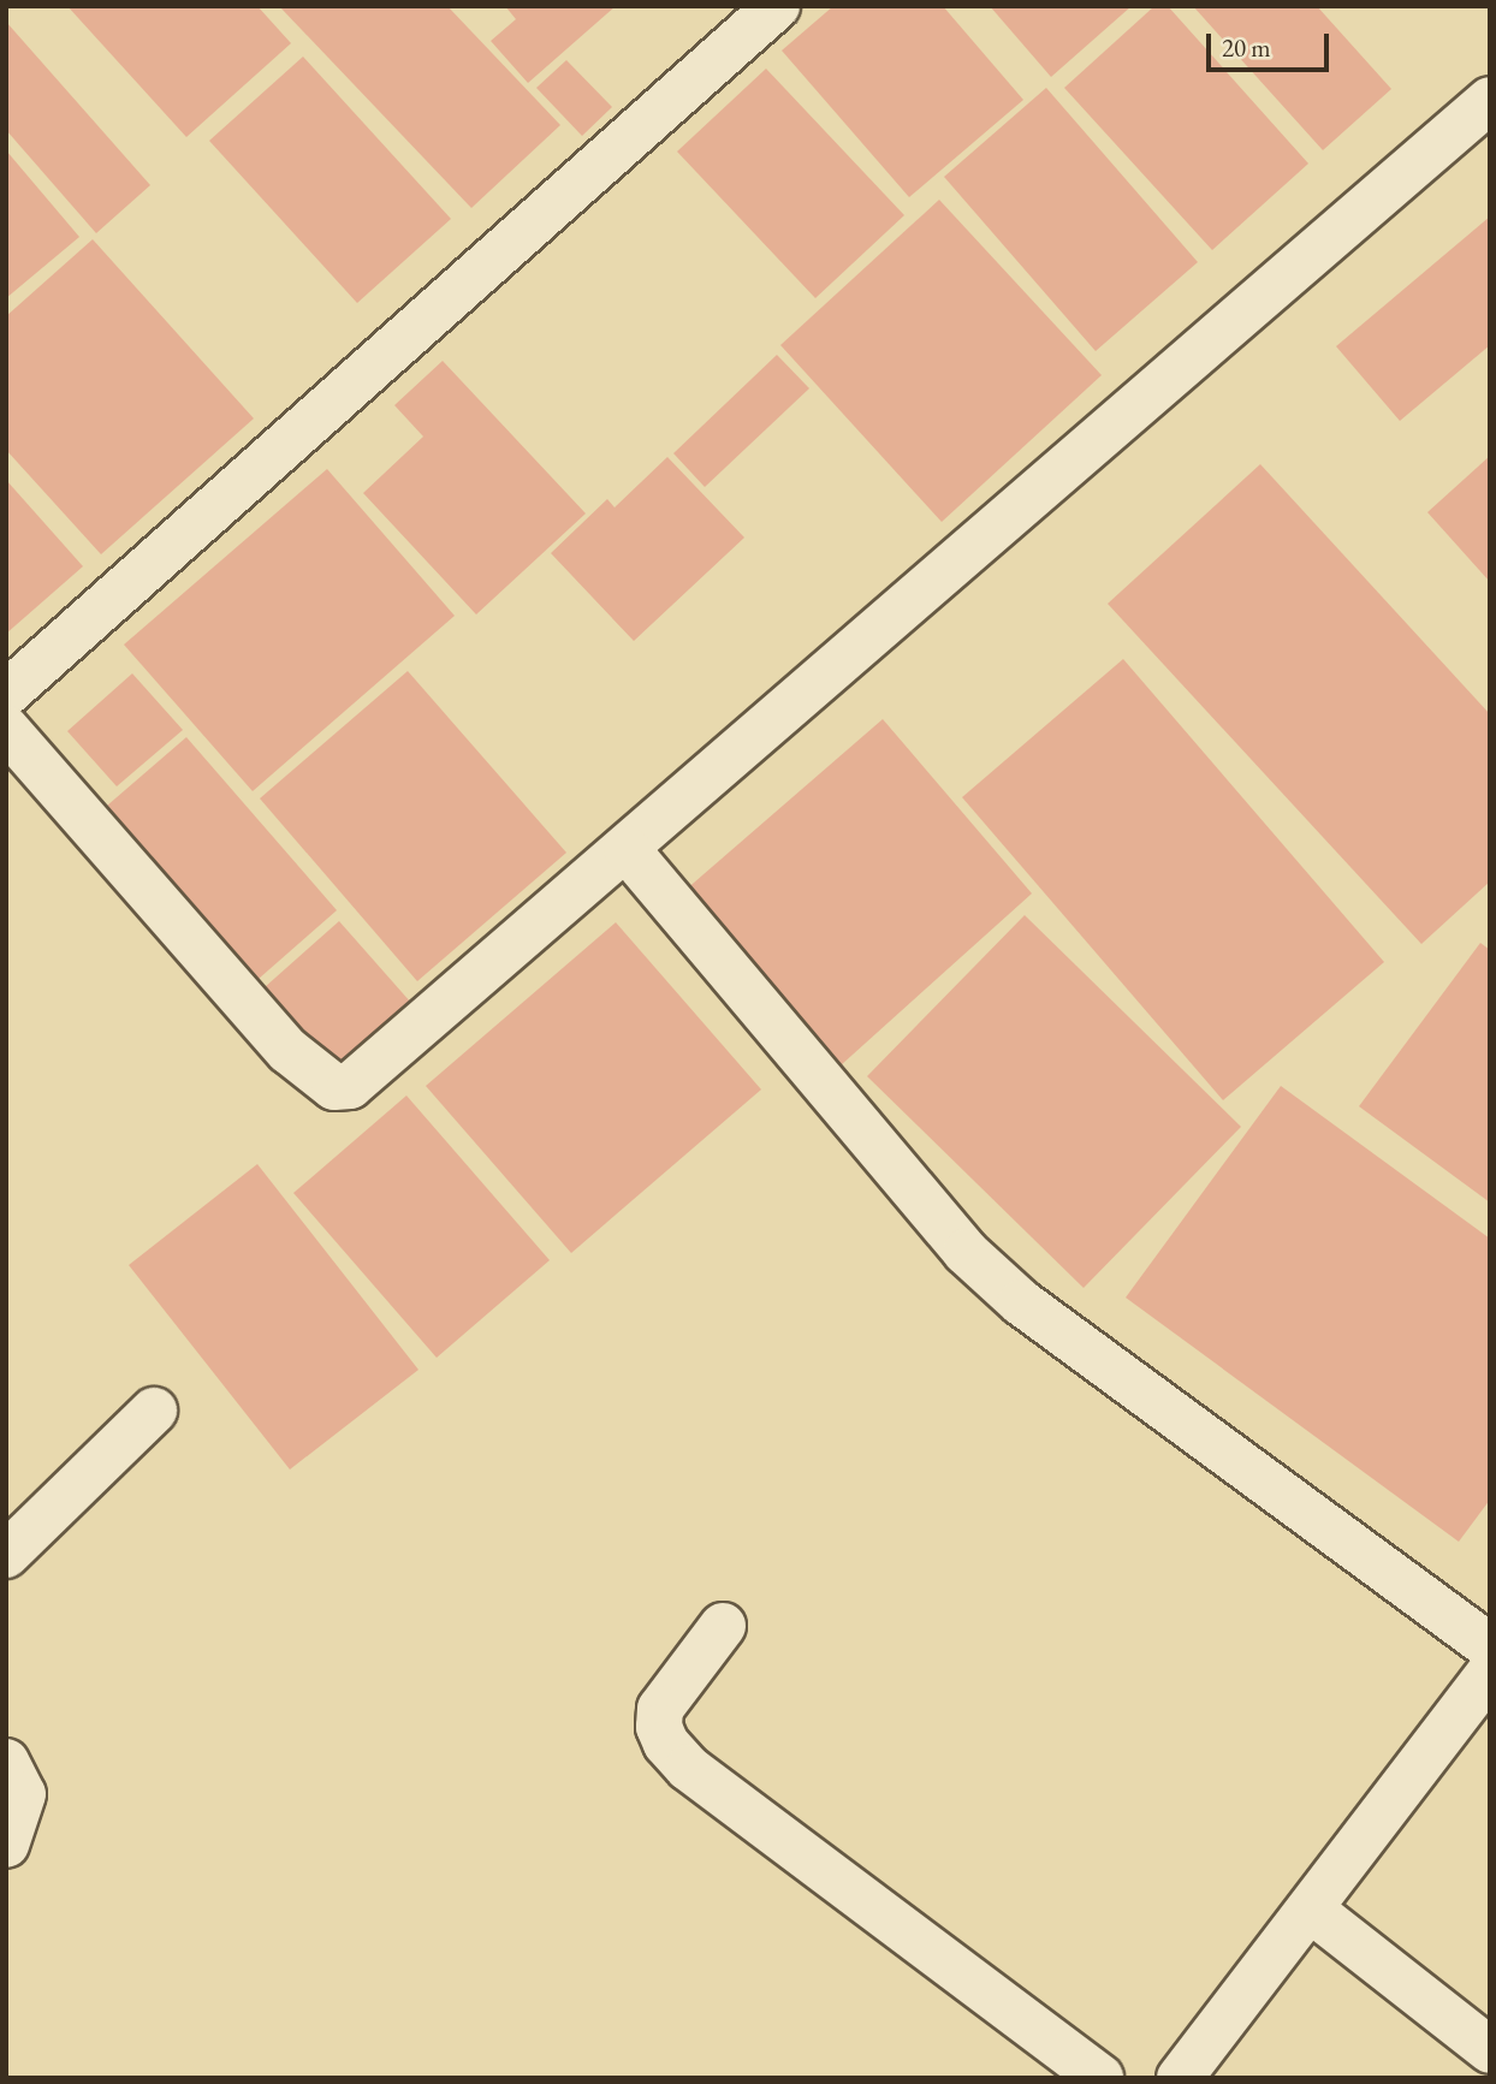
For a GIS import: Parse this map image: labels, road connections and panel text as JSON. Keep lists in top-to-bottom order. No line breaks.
{"scale_bar":"20 m"}
